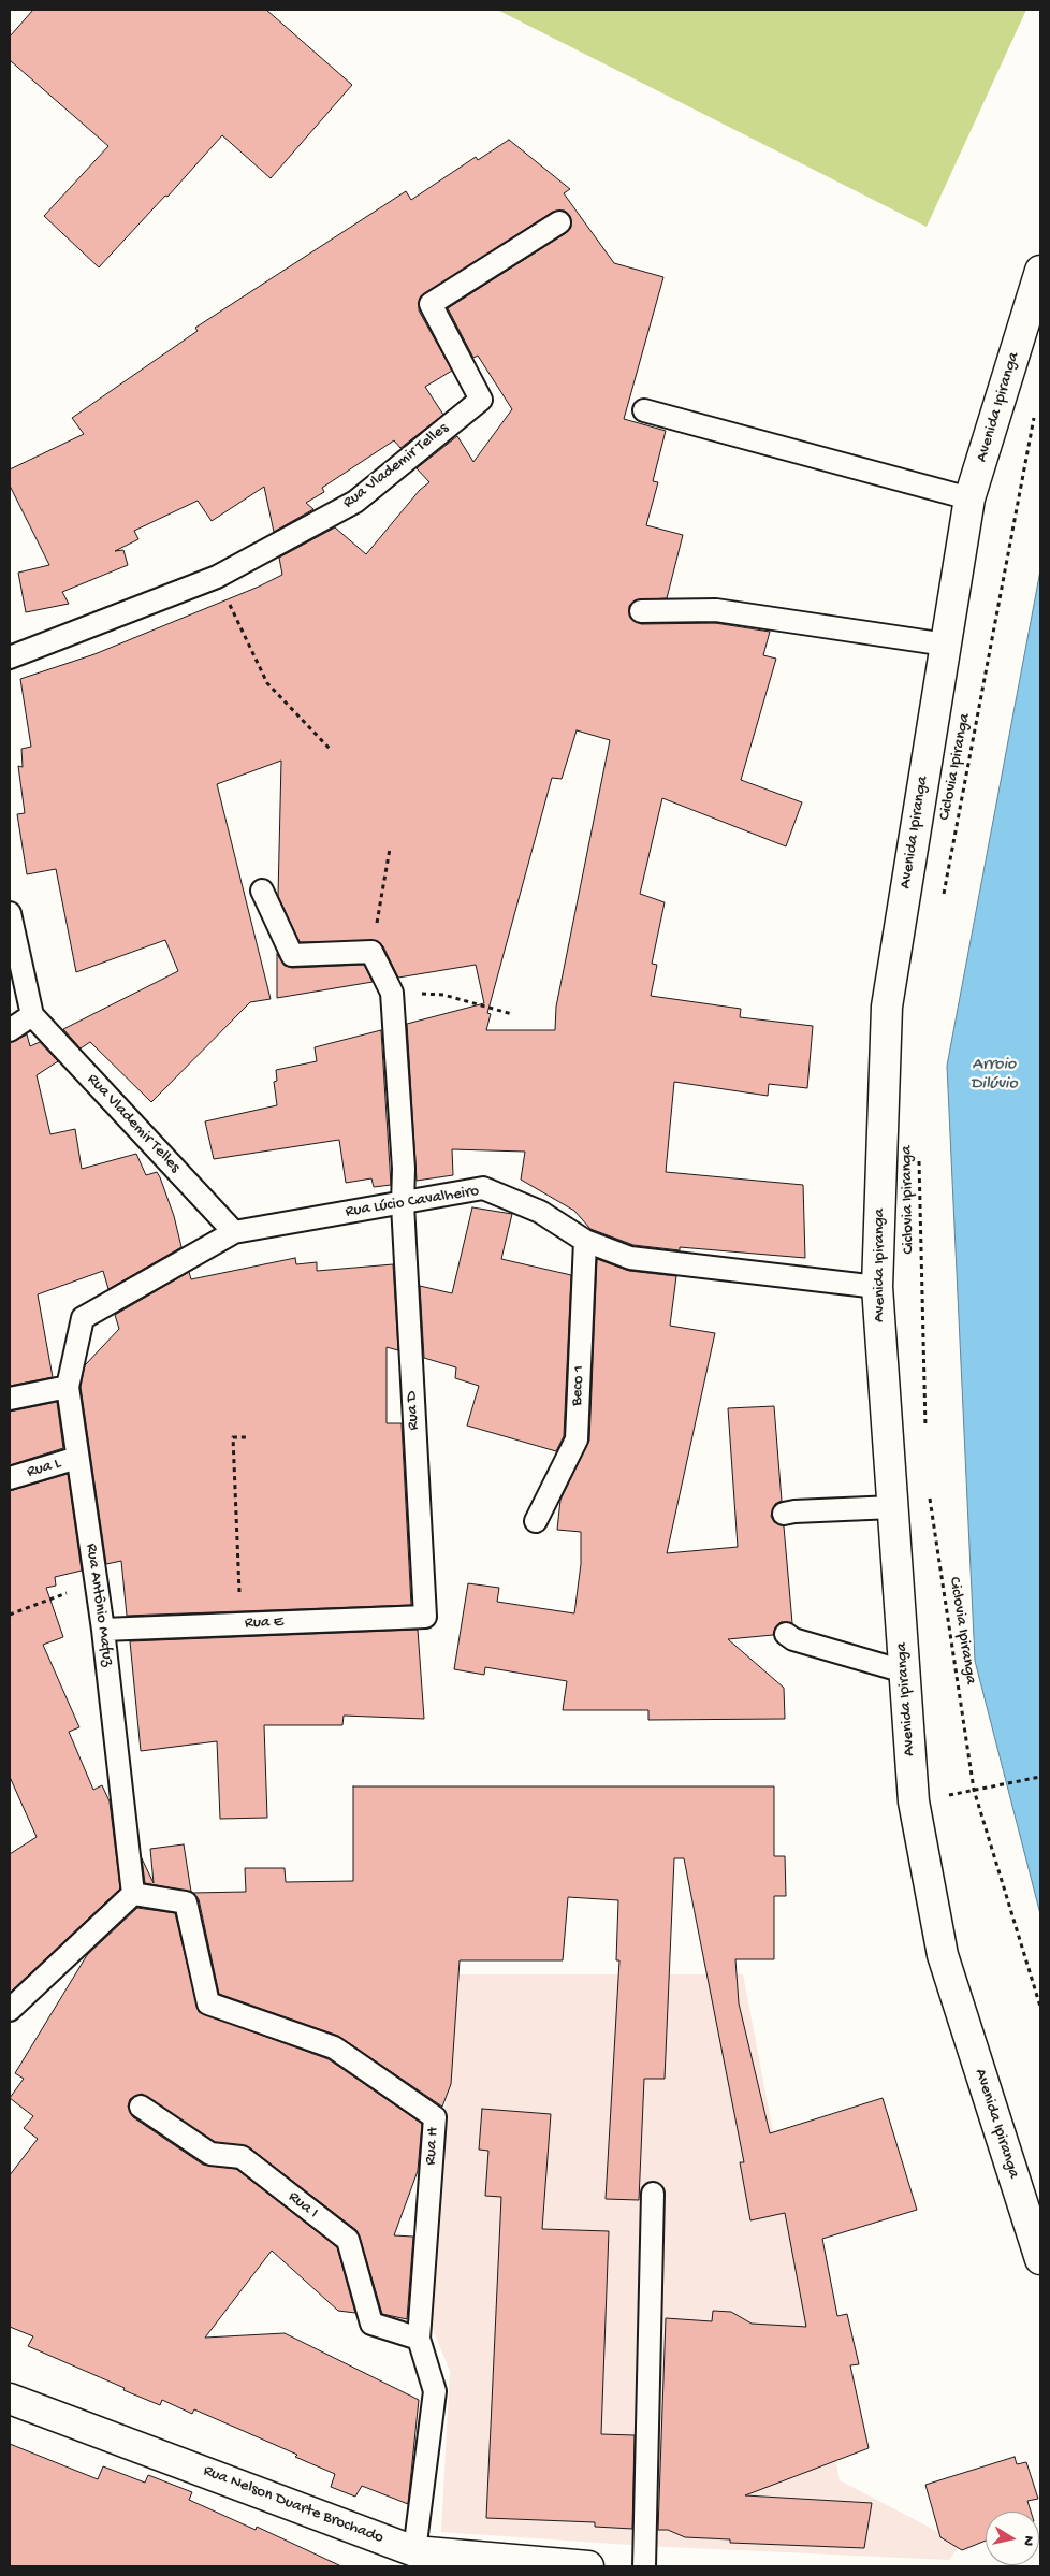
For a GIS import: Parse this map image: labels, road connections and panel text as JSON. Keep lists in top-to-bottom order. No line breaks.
{"streets":{"main road":["Avenida Ipiranga","Rua Nelson Duarte Brochado"],"lane":["Rua Vlademir Telles","Rua Lúcio Cavalheiro","Beco 1","Rua D","Rua L","Rua Antônio Mafuz","Rua E","Rua H","Rua I"],"path":["Ciclovia Ipiranga"]},"crossings":[["Avenida Ipiranga","Rua Lúcio Cavalheiro"],["Rua Vlademir Telles","Rua Lúcio Cavalheiro"],["Rua Lúcio Cavalheiro","Beco 1"],["Rua Lúcio Cavalheiro","Rua D"],["Rua Lúcio Cavalheiro","Rua Antônio Mafuz"],["Rua D","Rua E"],["Rua L","Rua Antônio Mafuz"],["Rua Antônio Mafuz","Rua E"],["Rua Antônio Mafuz","Rua H"],["Rua H","Rua I"],["Rua H","Rua Nelson Duarte Brochado"]],"water":["Arroio Dilúvio"],"north":"right"}
